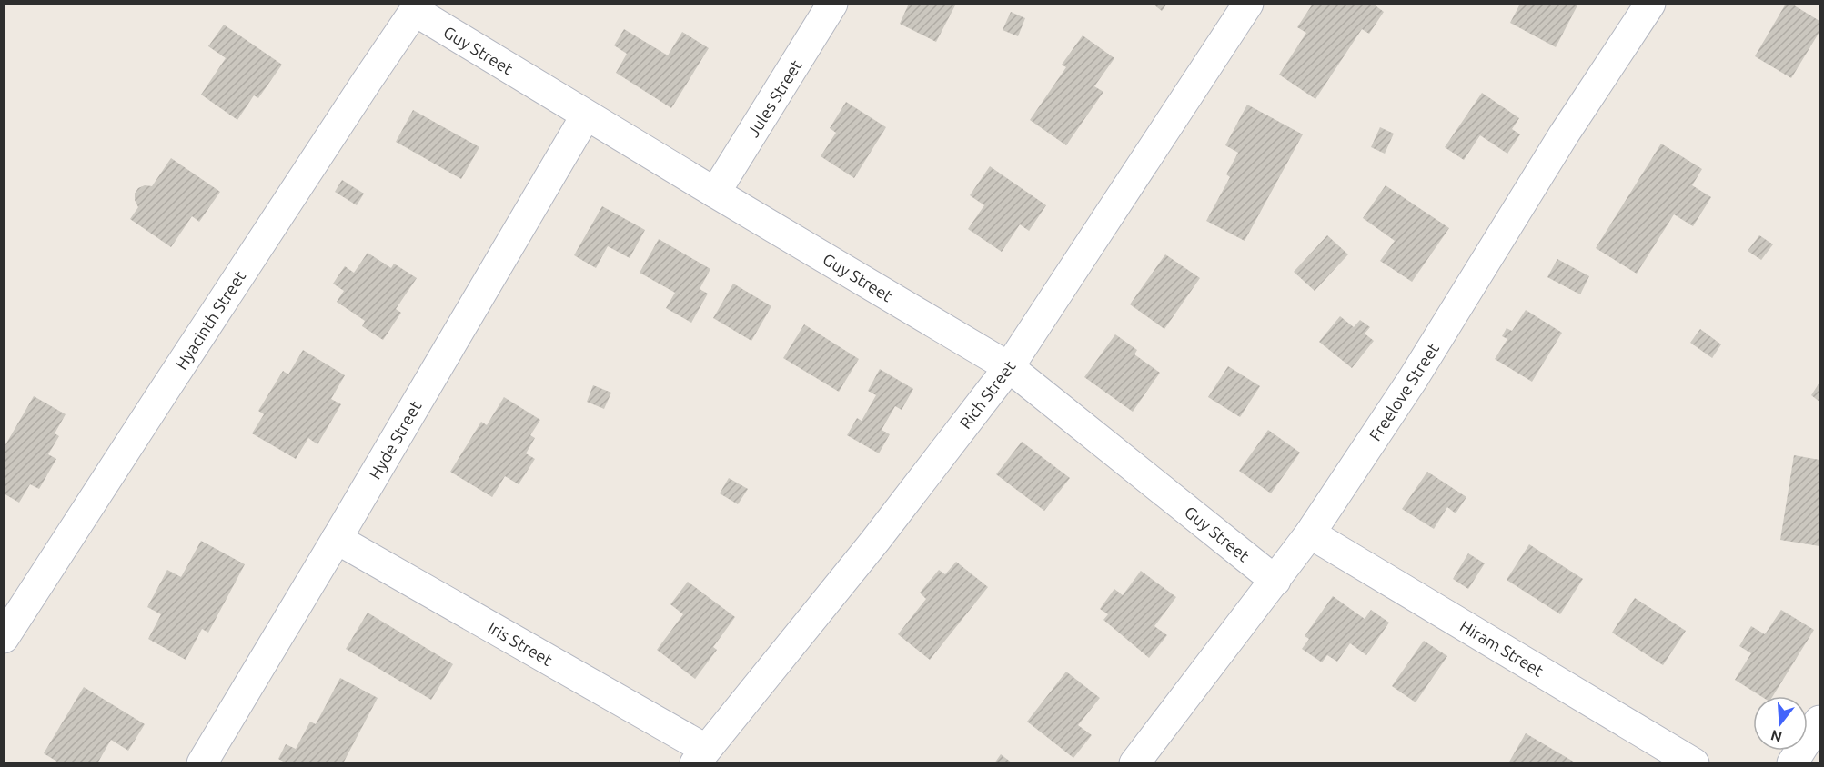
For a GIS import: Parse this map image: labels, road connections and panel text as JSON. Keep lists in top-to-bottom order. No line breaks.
{"streets":{"street":["Guy Street","Jules Street","Hyacinth Street","Freelove Street","Rich Street","Hyde Street","Iris Street","Hiram Street"]},"crossings":[["Guy Street","Jules Street"],["Guy Street","Hyacinth Street"],["Guy Street","Freelove Street"],["Guy Street","Rich Street"],["Guy Street","Hyde Street"],["Freelove Street","Hiram Street"],["Rich Street","Iris Street"],["Hyde Street","Iris Street"]],"north":"bottom"}
